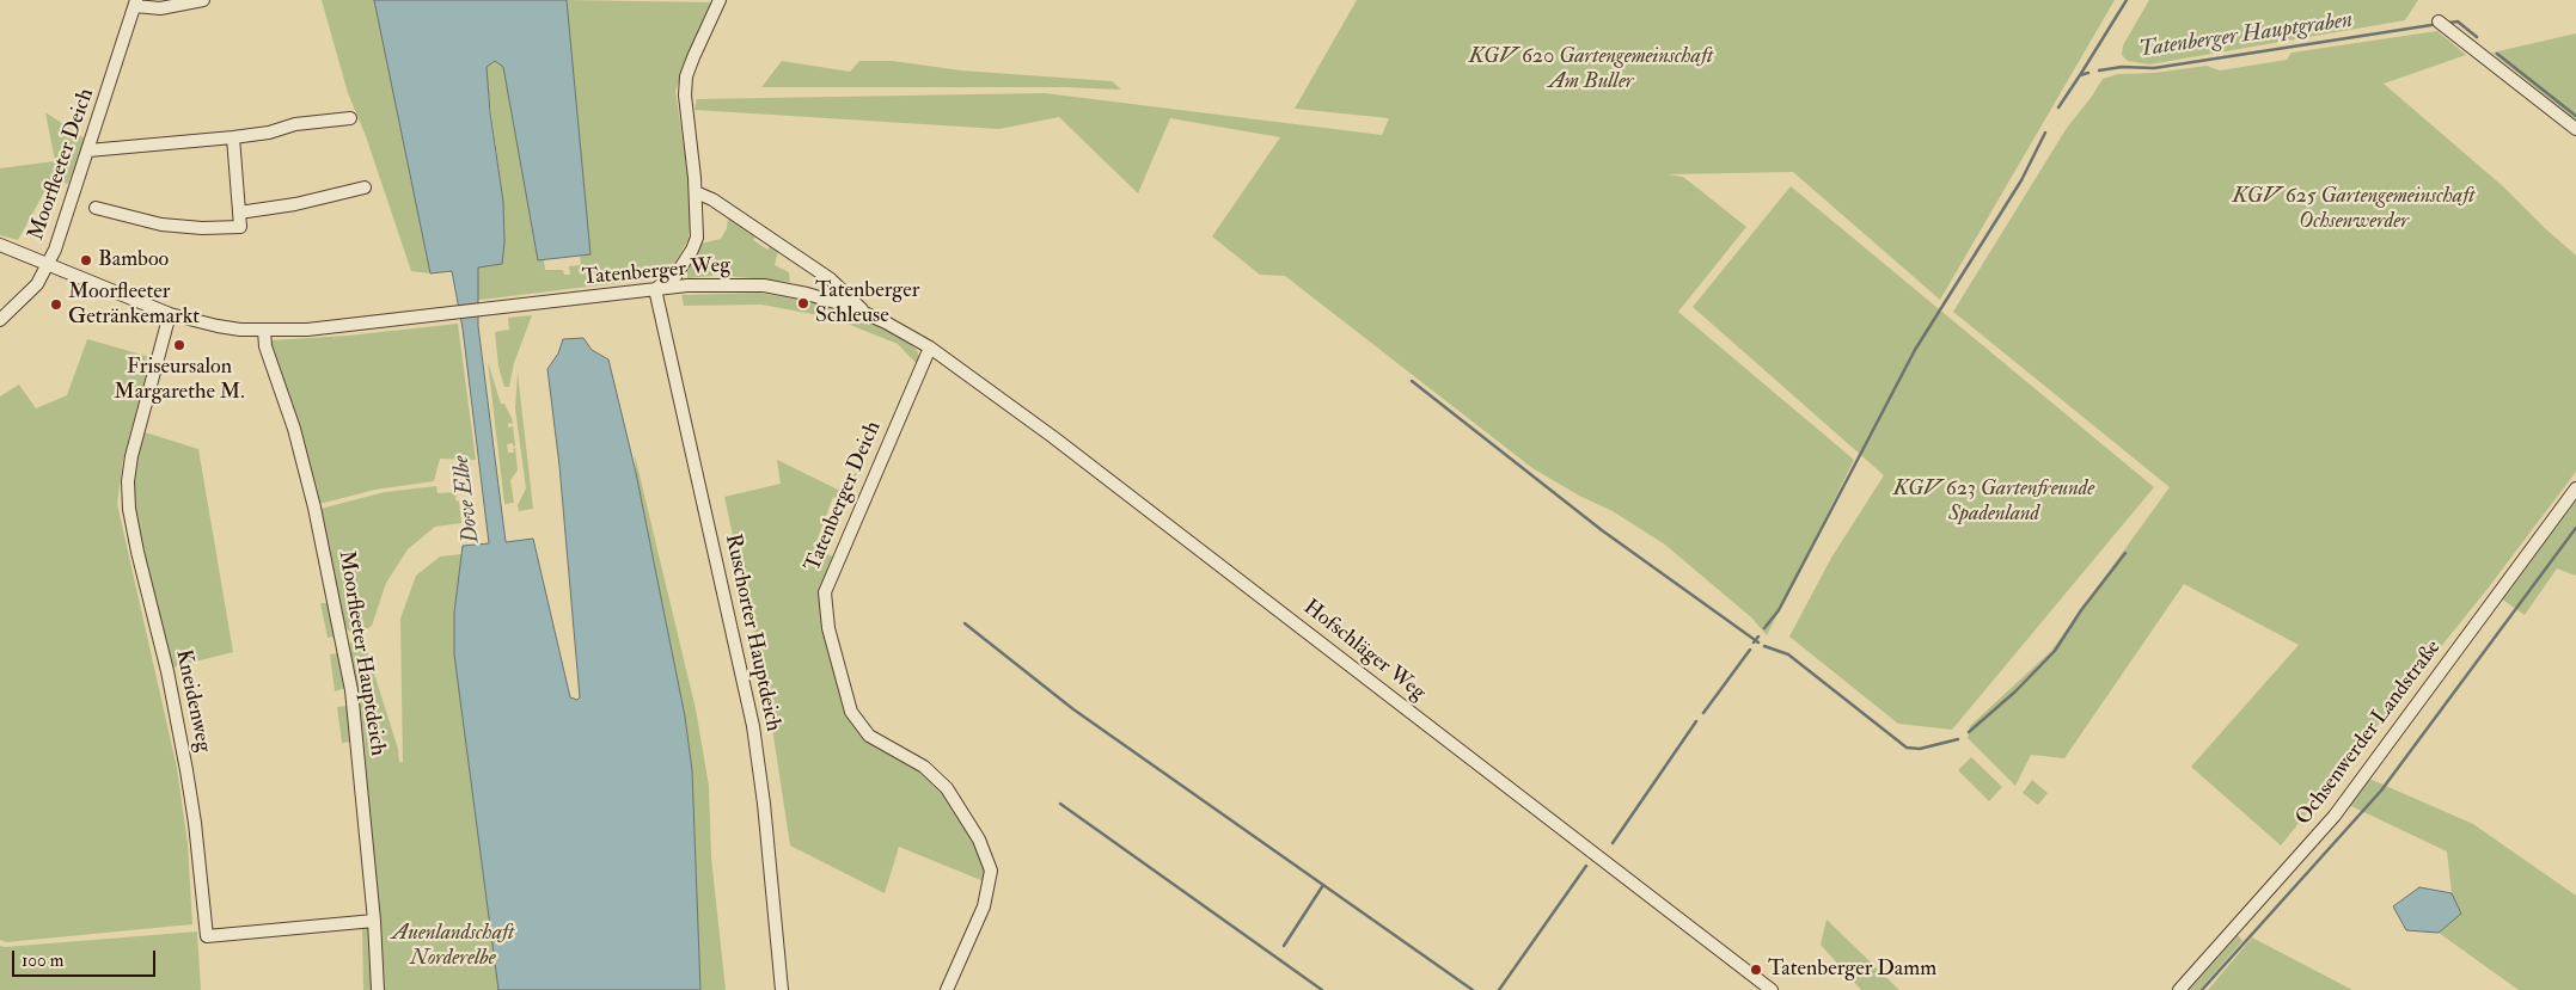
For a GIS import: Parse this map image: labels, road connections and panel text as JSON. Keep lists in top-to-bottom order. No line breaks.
{"streets":{"street":["Moorfleeter Deich","Tatenberger Weg","Tatenberger Deich","Ruschorter Hauptdeich","Hofschläger Weg","Moorfleeter Hauptdeich","Kneidenweg","Ochsenwerder Landstraße"]},"crossings":[["Tatenberger Weg","Tatenberger Deich"],["Tatenberger Weg","Ruschorter Hauptdeich"],["Tatenberger Weg","Hofschläger Weg"],["Tatenberger Weg","Moorfleeter Hauptdeich"],["Tatenberger Deich","Hofschläger Weg"],["Moorfleeter Hauptdeich","Kneidenweg"]],"water":["Tatenberger Hauptgraben","Dove Elbe"],"parks":["KGV 620 Gartengemeinschaft Am Buller","KGV 625 Gartengemeinschaft Ochsenwerder","KGV 623 Gartenfreunde Spadenland","Auenlandschaft Norderelbe"],"places":["Bamboo","Tatenberger Schleuse","Moorfleeter Getränkemarkt","Friseursalon Margarethe M.","Tatenberger Damm"],"scale_bar":"100 m"}
